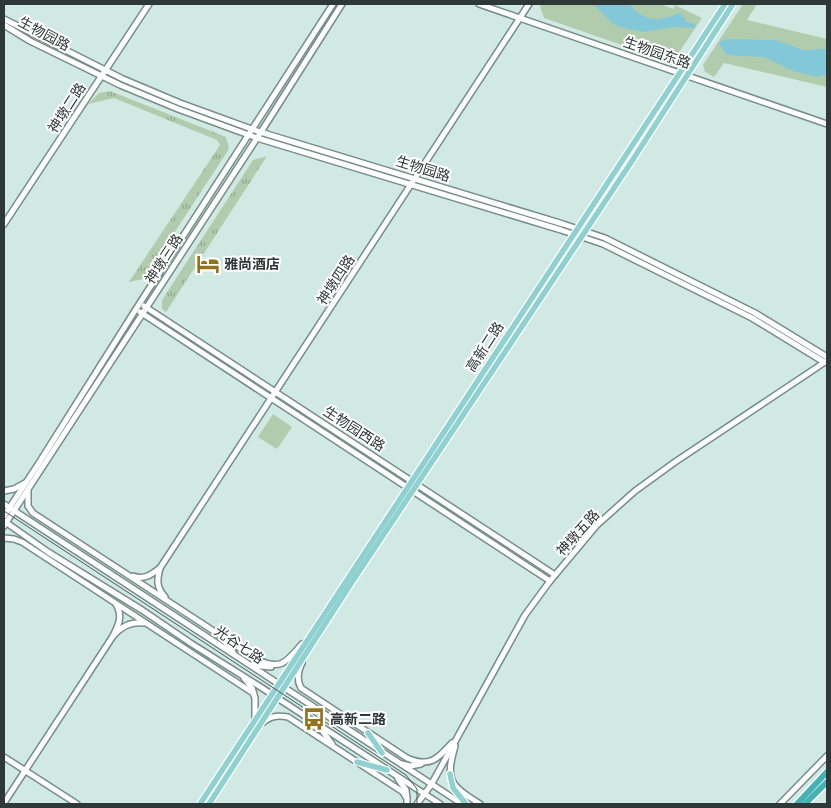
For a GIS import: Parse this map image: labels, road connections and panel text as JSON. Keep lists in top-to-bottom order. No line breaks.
{"streets":{"main road":["高新二路"],"street":["生物园路","生物园东路","神墩二路","神墩三路","神墩四路","生物园西路","神墩五路","光谷七路"]},"crossings":[["生物园路","神墩二路"],["生物园路","神墩三路"],["生物园路","神墩四路"],["生物园路","高新二路"],["生物园路","神墩五路"],["生物园东路","神墩四路"],["生物园东路","高新二路"],["神墩三路","生物园西路"],["神墩三路","光谷七路"],["神墩四路","生物园西路"],["高新二路","生物园西路"],["高新二路","光谷七路"],["生物园西路","神墩五路"],["神墩五路","光谷七路"]],"places":{"hotel":["雅尚酒店"],"bus stop":["高新二路"]}}
